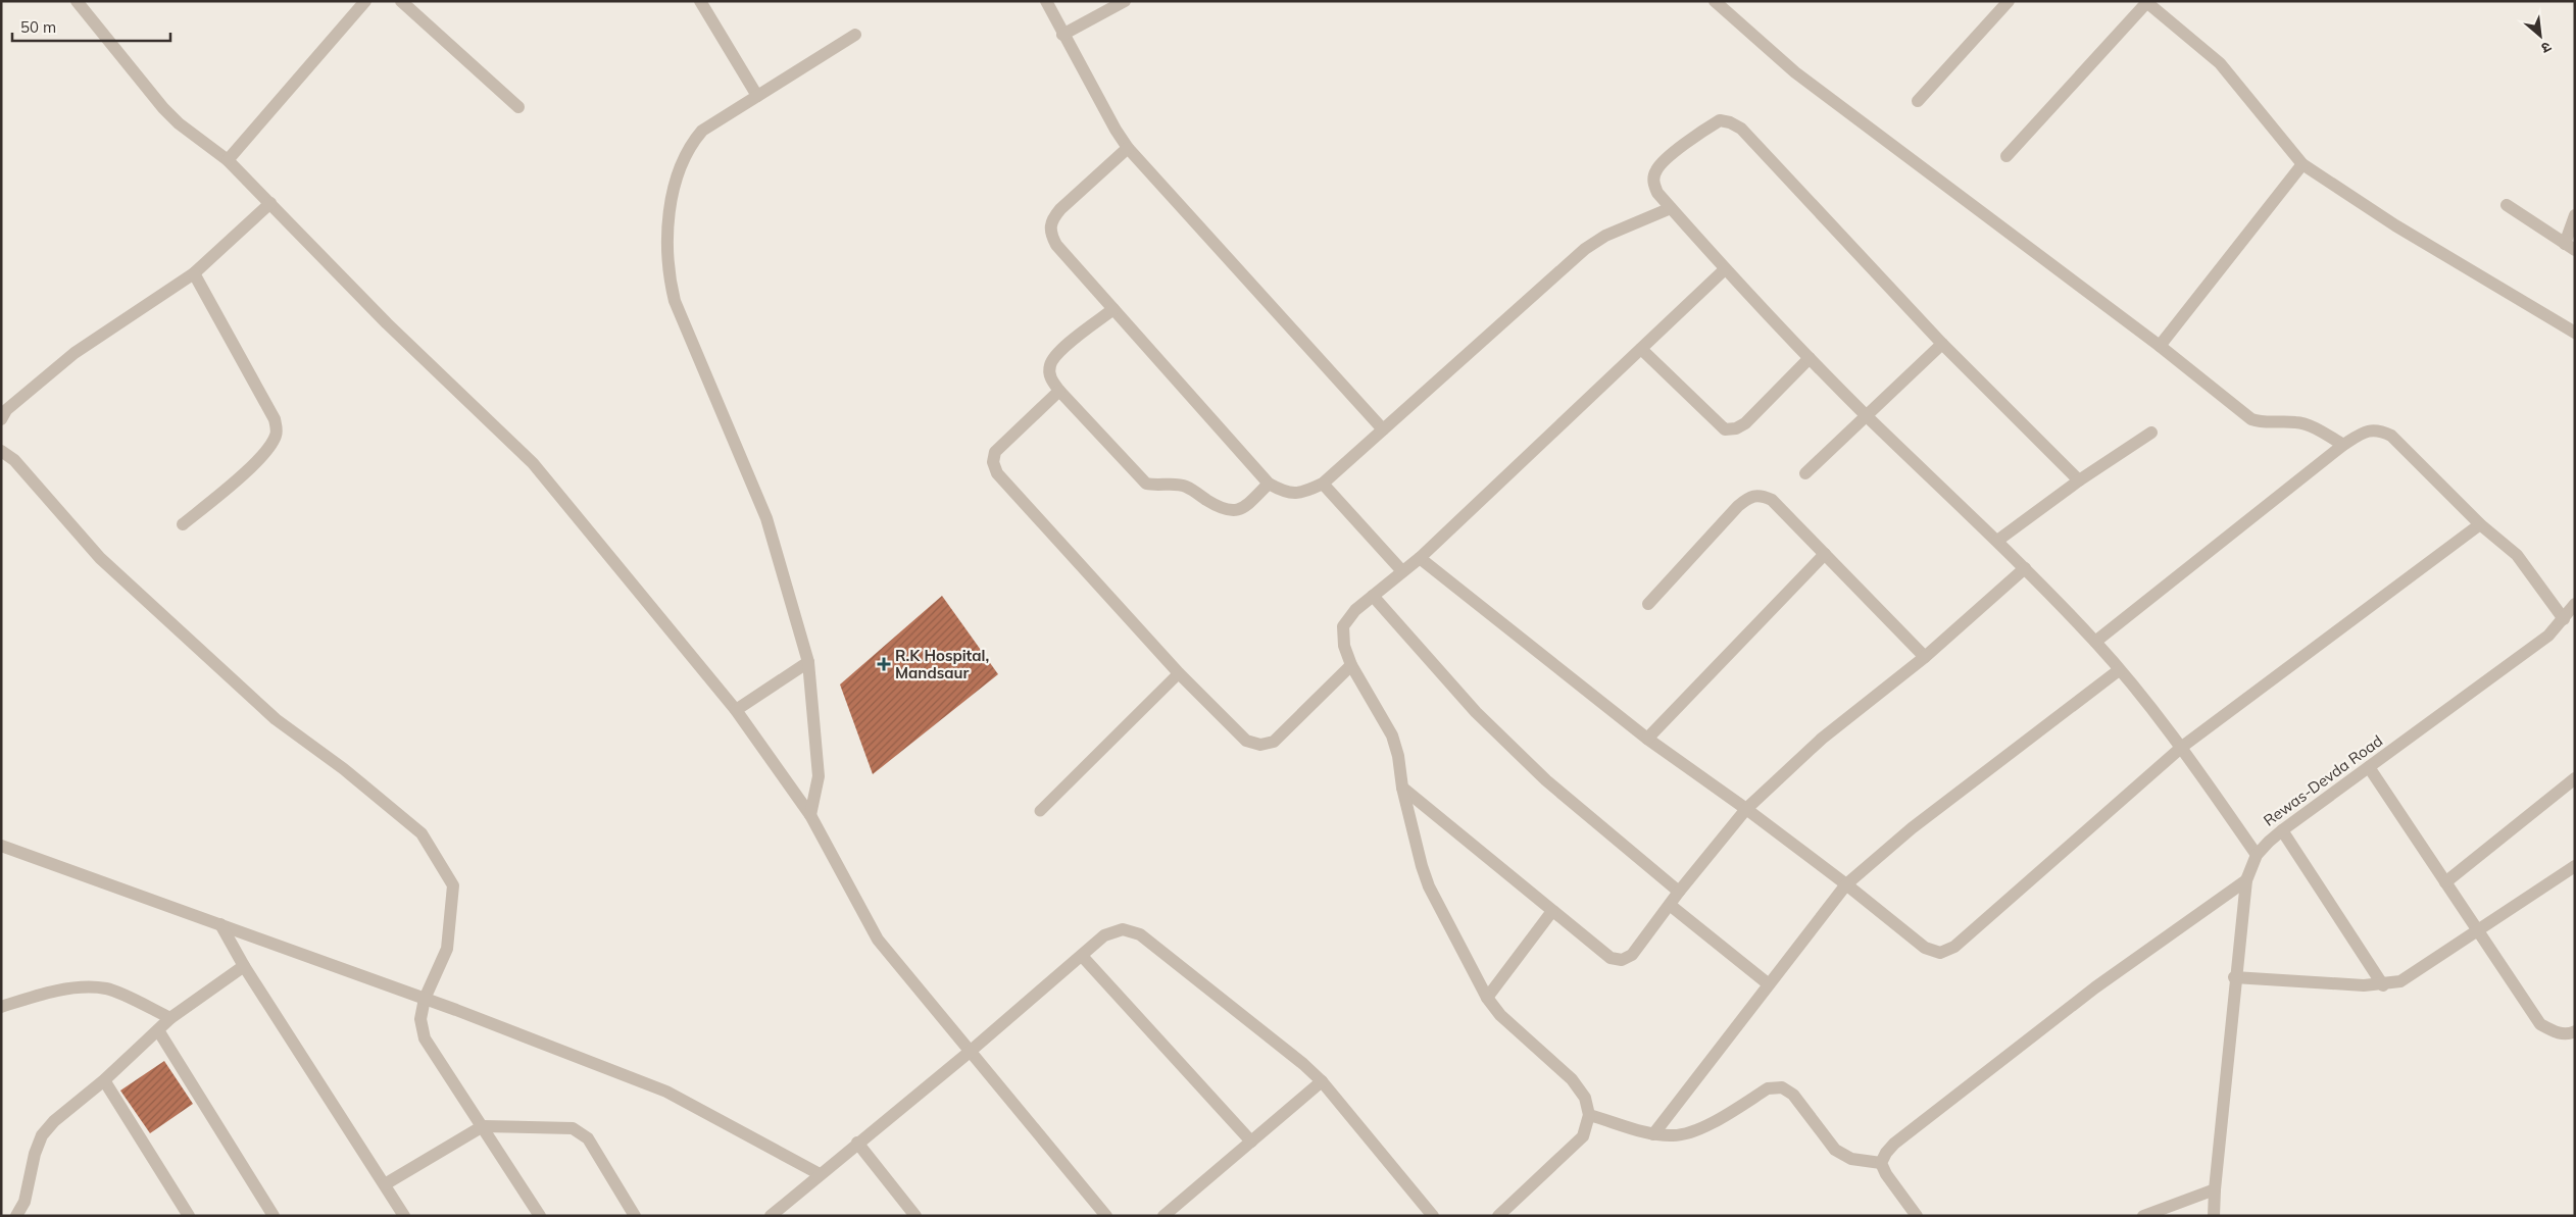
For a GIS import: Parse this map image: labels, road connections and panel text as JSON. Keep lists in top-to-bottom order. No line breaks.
{"streets":{"street":["Rewas-Devda Road"]},"places":{"health":["R.K Hospital, Mandsaur"]},"scale_bar":"50 m","north":"bottom right"}
